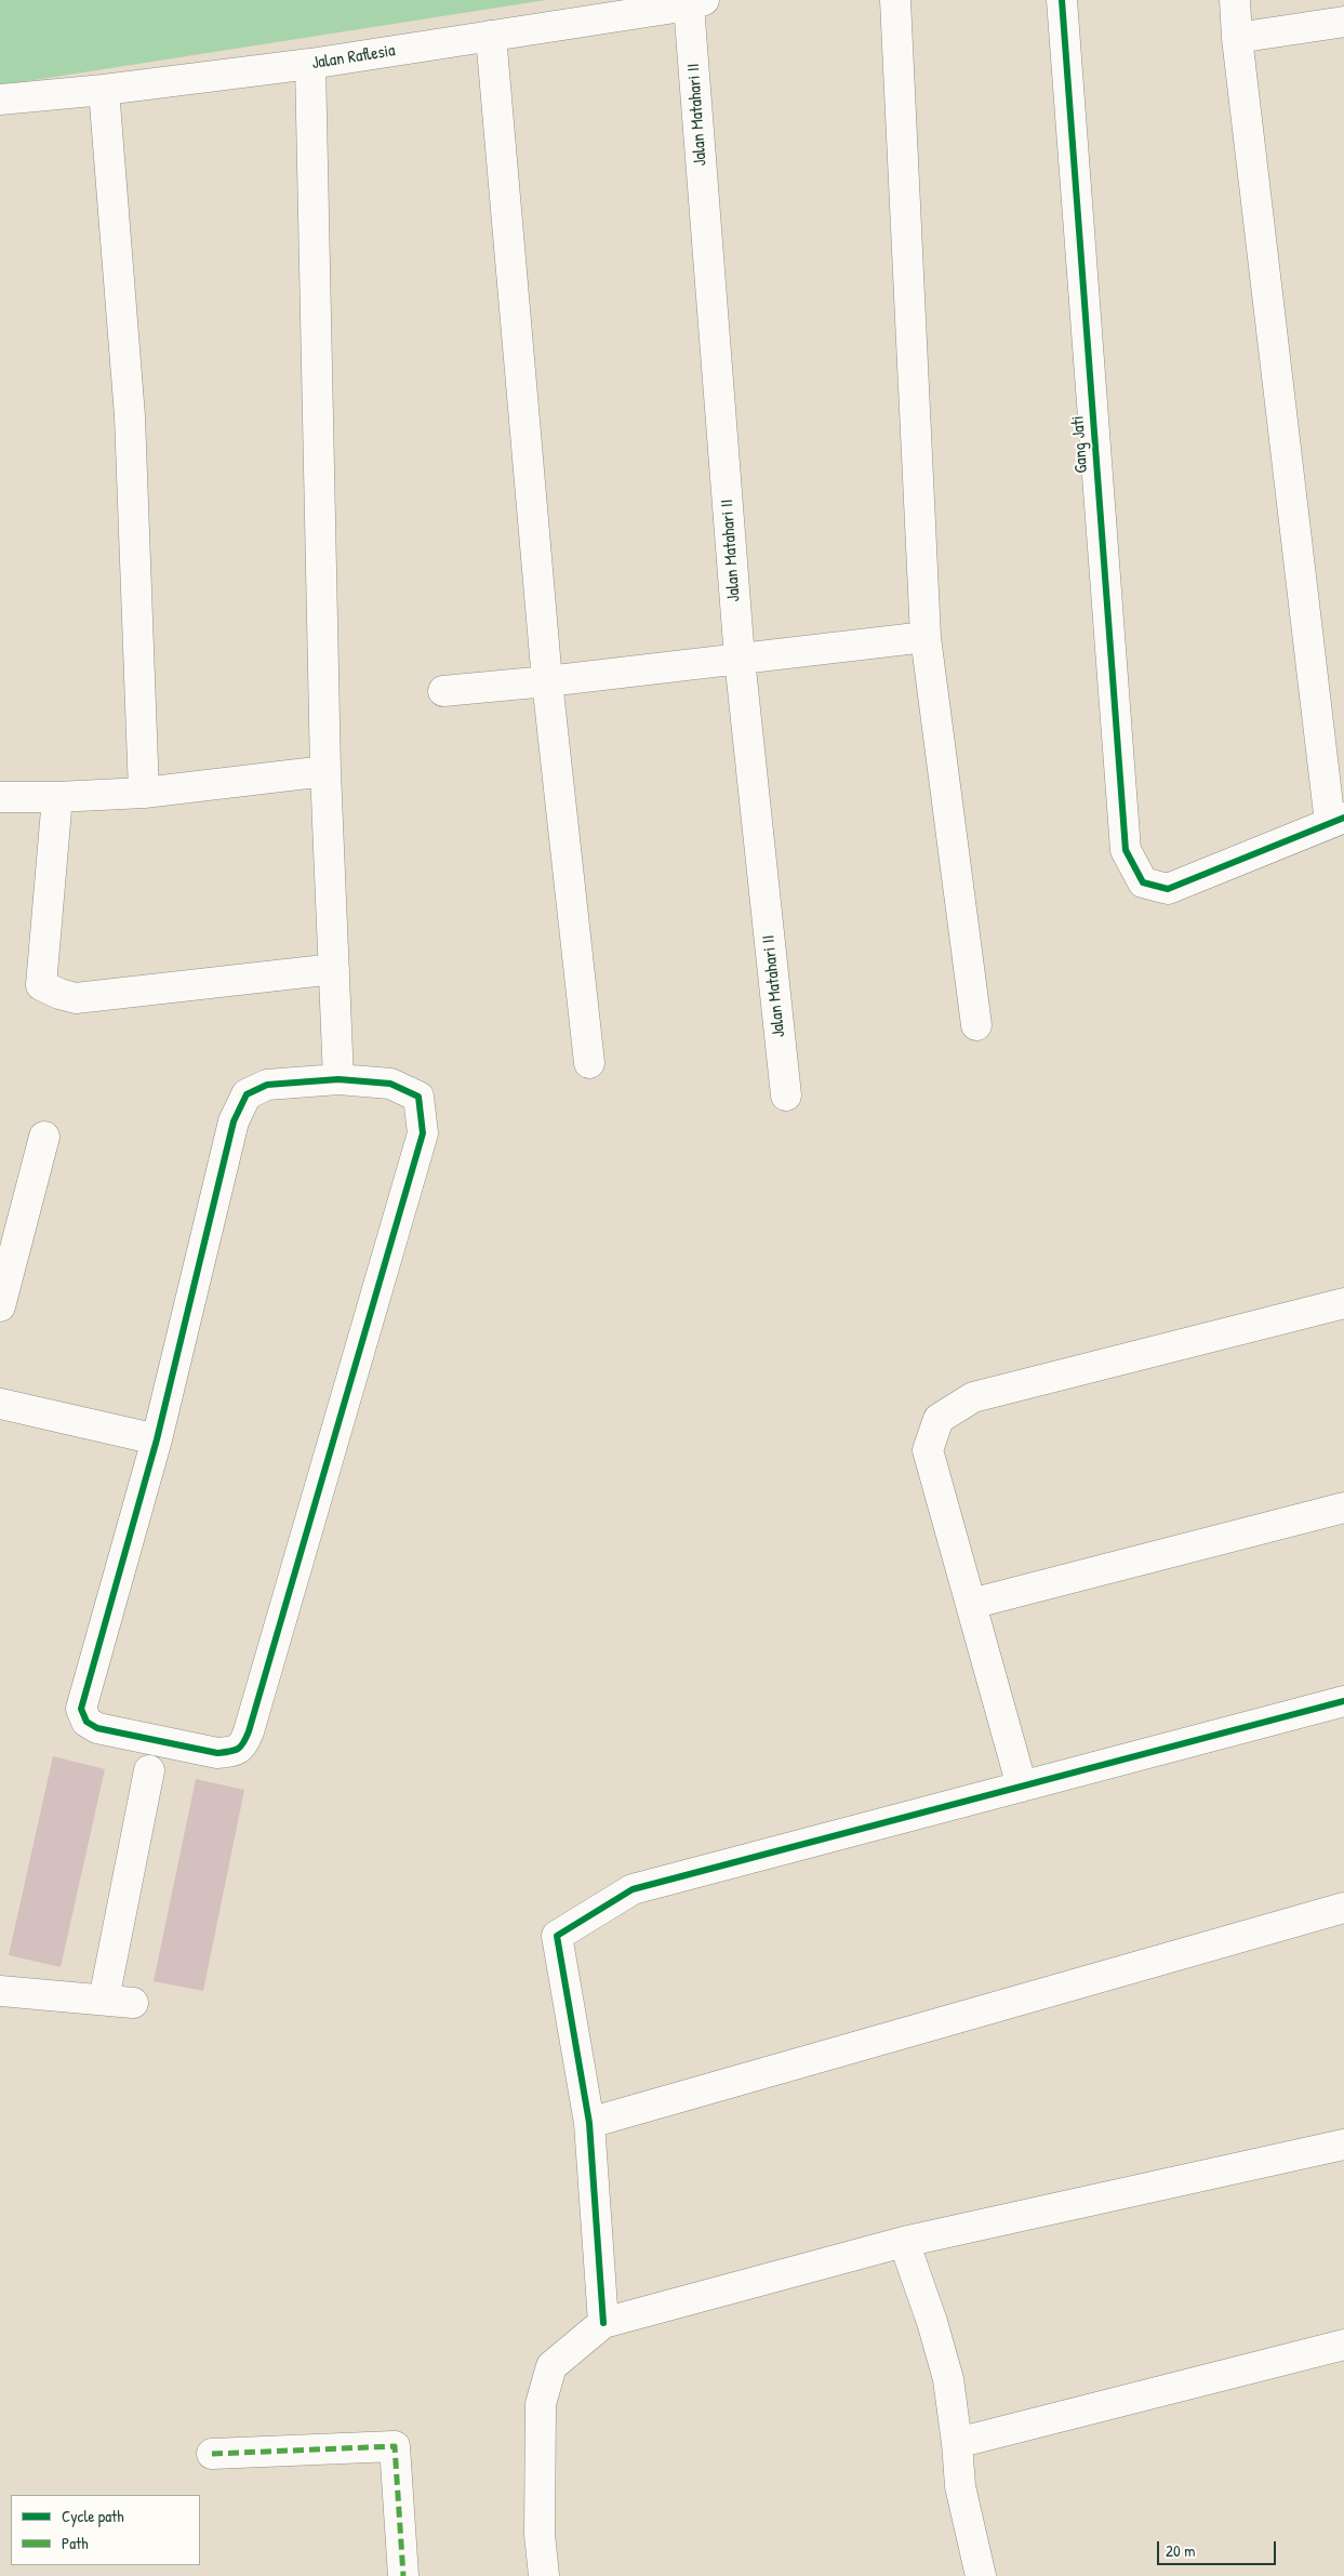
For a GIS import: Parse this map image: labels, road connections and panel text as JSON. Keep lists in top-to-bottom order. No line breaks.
{"streets":{"street":["Jalan Raflesia","Jalan Matahari II","Gang Jati"]},"crossings":[["Jalan Raflesia","Jalan Matahari II"]],"legend":["Cycle path","Path"],"scale_bar":"20 m"}
